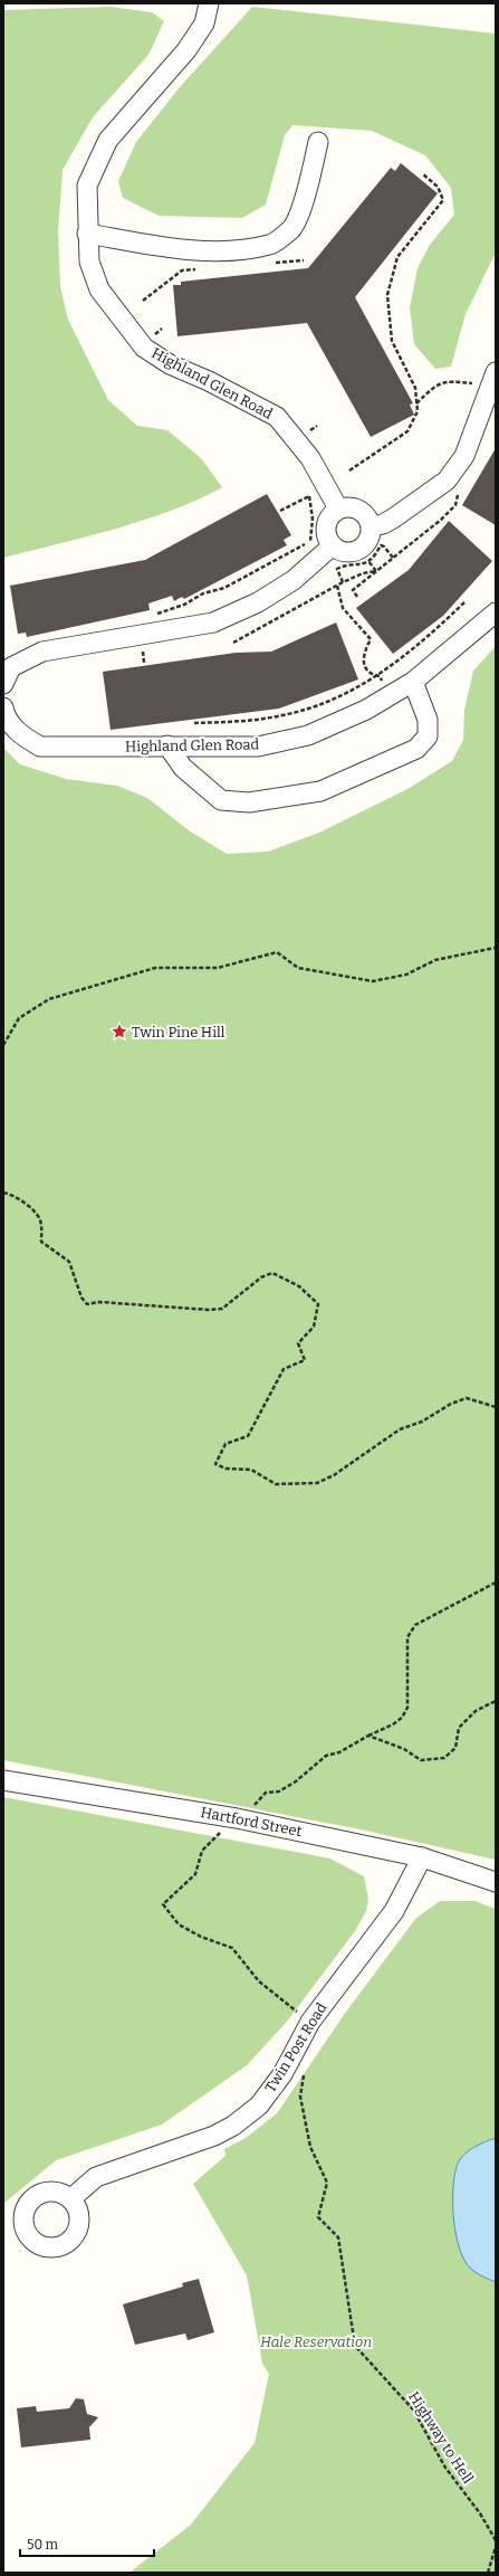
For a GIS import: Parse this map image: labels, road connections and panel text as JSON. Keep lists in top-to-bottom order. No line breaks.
{"streets":{"street":["Highland Glen Road","Hartford Street","Twin Post Road"],"path":["Highway to Hell"]},"crossings":[["Hartford Street","Twin Post Road"]],"parks":["Hale Reservation"],"places":{"place":["Twin Pine Hill"]},"scale_bar":"50 m"}
